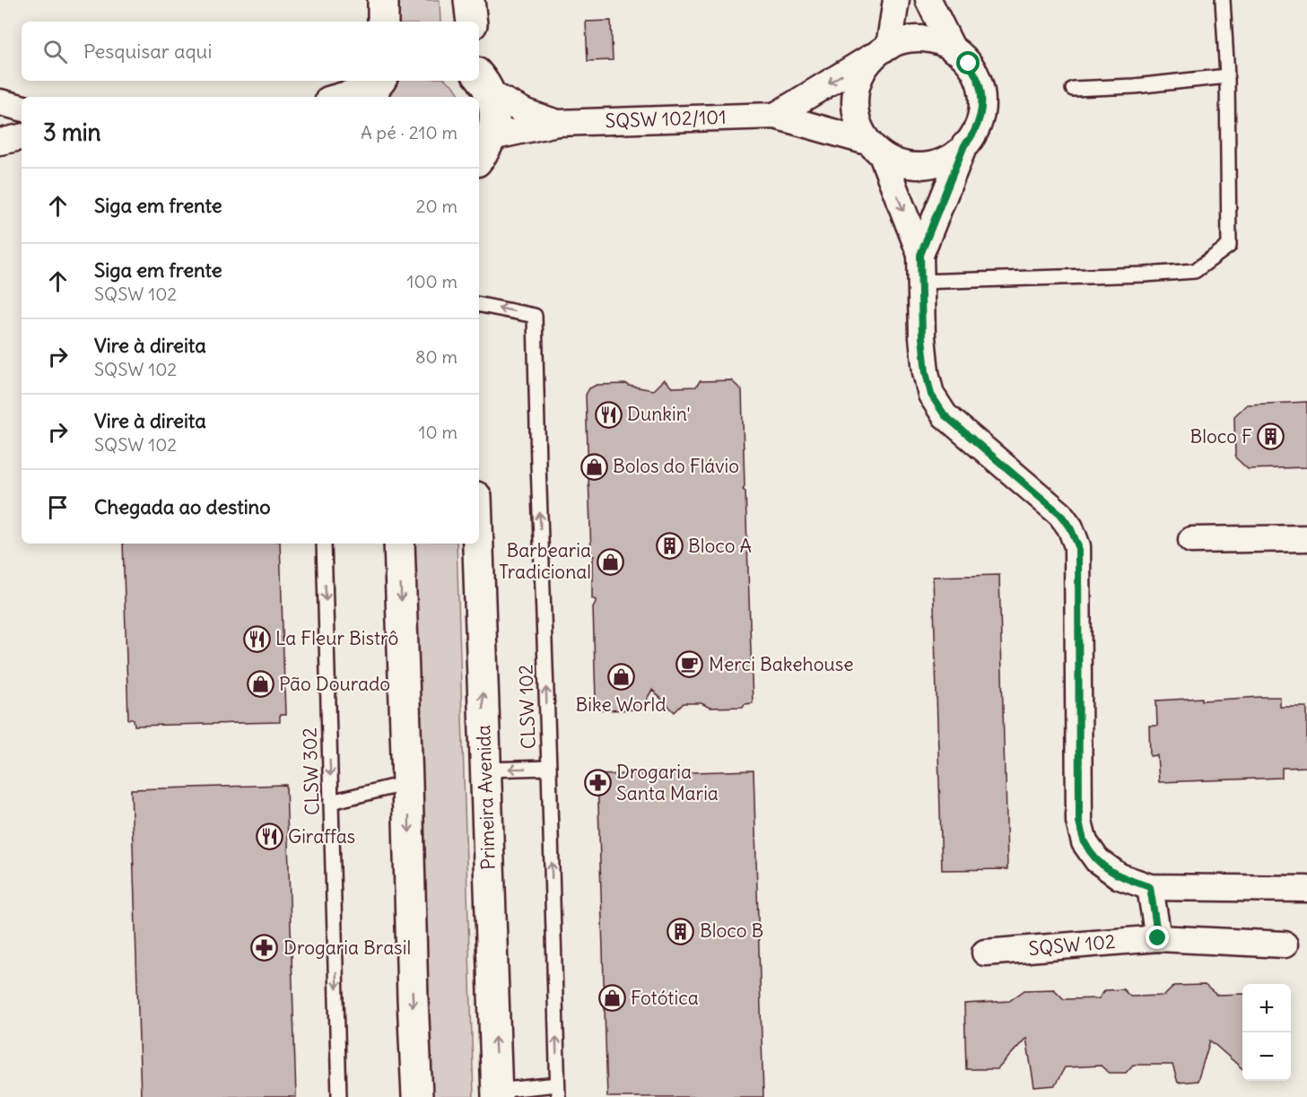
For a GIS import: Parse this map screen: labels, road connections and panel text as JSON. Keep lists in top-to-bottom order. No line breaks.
{"streets":{"main road":["Primeira Avenida"],"street":["SQSW 102/101","SQSW 102"],"lane":["CLSW 102","CLSW 302"]},"one_way":["CLSW 102","CLSW 302"],"places":{"restaurant":["Dunkin'","La Fleur Bistrô","Giraffas"],"building":["Bloco F","Bloco A","Bloco B"],"shop":["Bolos do Flávio","Barbearia Tradicional","Bike World","Pão Dourado","Fotótica"],"cafe":["Merci Bakehouse"],"pharmacy":["Drogaria Santa Maria","Drogaria Brasil"]},"page":{"search":"Pesquisar aqui","heading":["3 min","A pé · 210 m"],"list":[["Siga em frente","20 m"],["Siga em frente","SQSW 102","100 m"],["Vire à direita","SQSW 102","80 m"],["Vire à direita","SQSW 102","10 m"],"Chegada ao destino"],"map_buttons":["+","−"]}}
